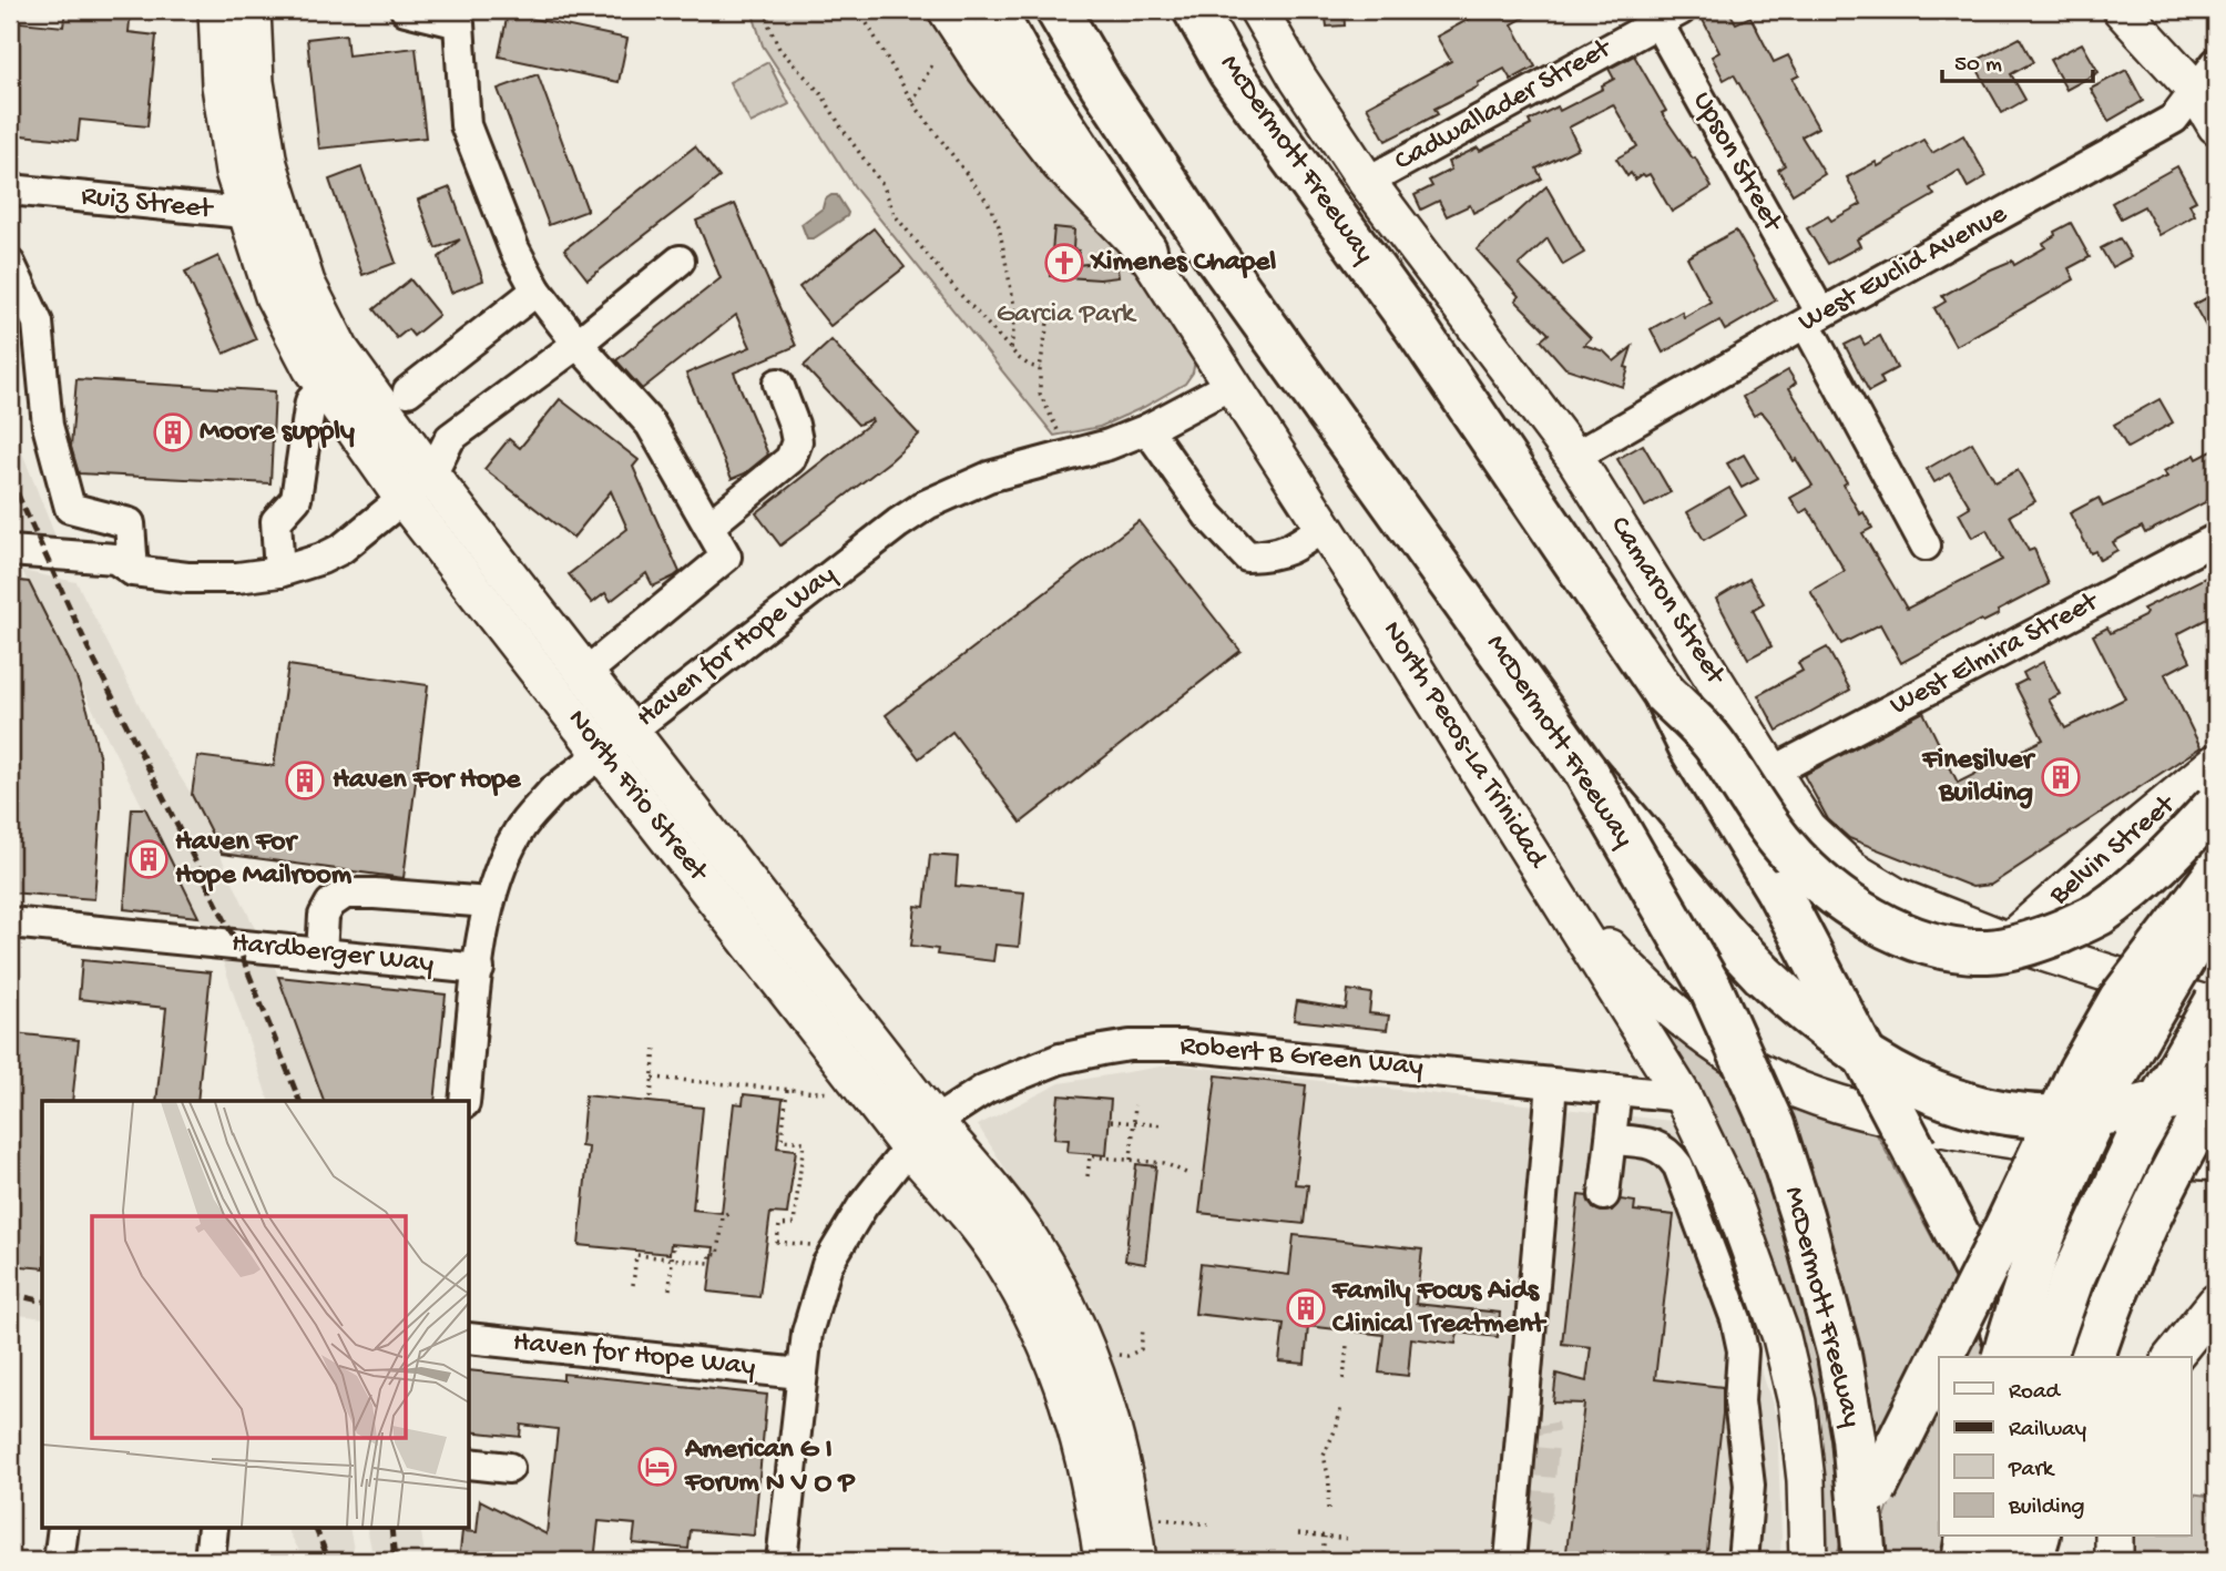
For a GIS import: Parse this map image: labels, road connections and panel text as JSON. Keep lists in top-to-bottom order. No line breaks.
{"streets":{"highway":["McDermott Freeway"],"main road":["Camaron Street","North Pecos-La Trinidad","North Frio Street","Belvin Street"],"street":["Cadwallader Street","Upson Street","Ruiz Street","West Euclid Avenue","Haven for Hope Way","West Elmira Street","Hardberger Way","Robert B Green Way"]},"crossings":[["Cadwallader Street","Upson Street"],["Cadwallader Street","Camaron Street"],["Upson Street","West Euclid Avenue"],["Ruiz Street","North Frio Street"],["West Euclid Avenue","Camaron Street"],["Camaron Street","West Elmira Street"],["Camaron Street","Belvin Street"],["Haven for Hope Way","North Pecos-La Trinidad"],["Haven for Hope Way","North Frio Street"],["Haven for Hope Way","Hardberger Way"],["Haven for Hope Way","Robert B Green Way"],["North Pecos-La Trinidad","Robert B Green Way"],["North Frio Street","Robert B Green Way"]],"parks":["Garcia Park"],"places":{"church":["Ximenes Chapel"],"building":["Moore supply","Finesilver Building","Haven For Hope","Haven For Hope Mailroom","Family Focus Aids Clinical Treatment"],"hotel":["American G I Forum N V O P"]},"legend":["Road","Railway","Park","Building"],"scale_bar":"50 m"}
